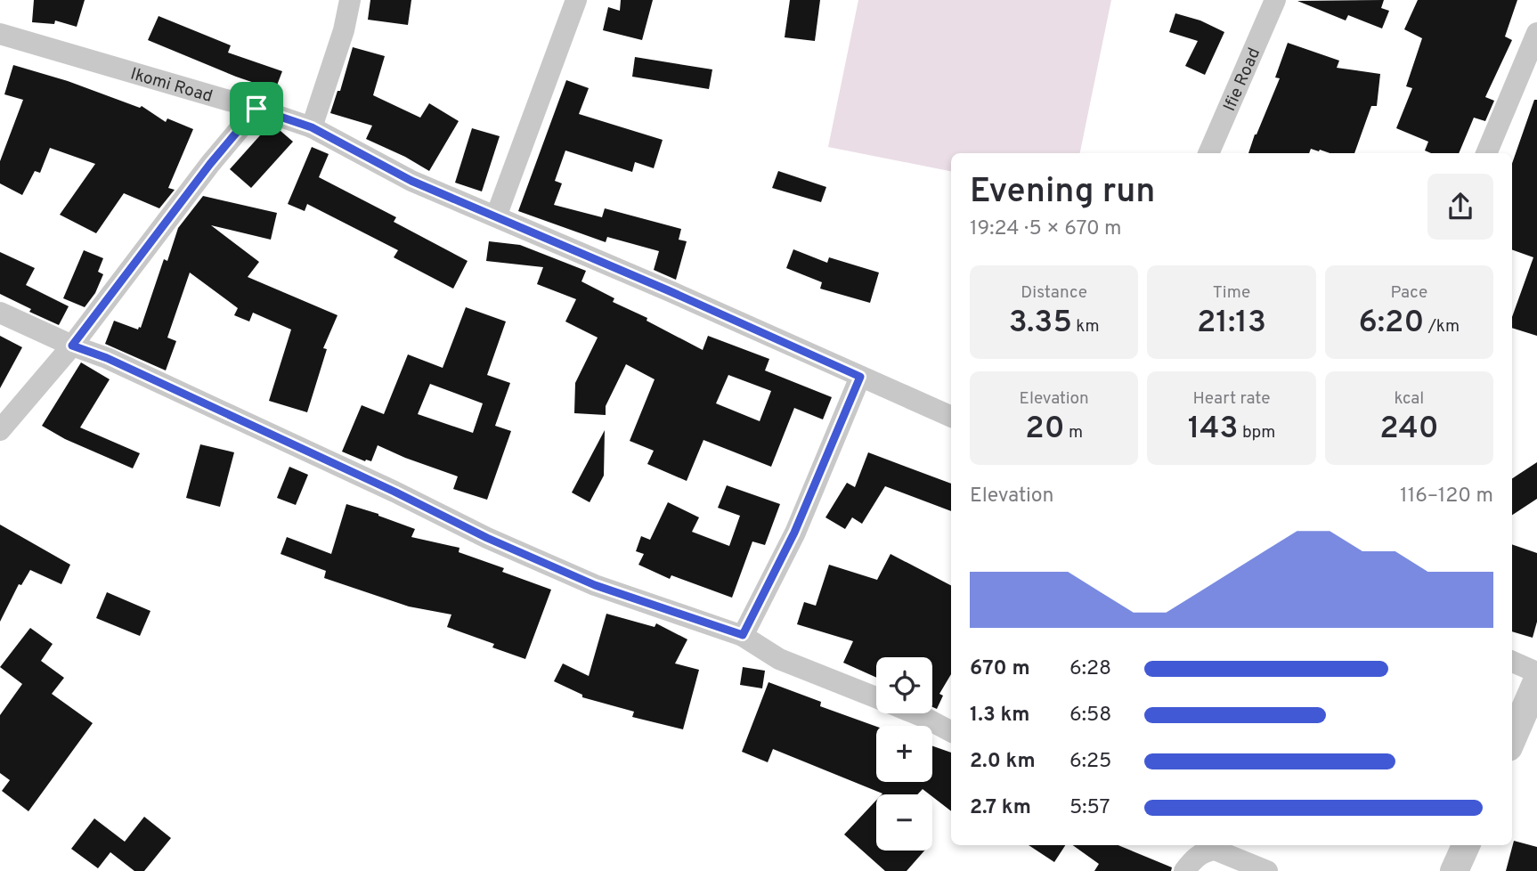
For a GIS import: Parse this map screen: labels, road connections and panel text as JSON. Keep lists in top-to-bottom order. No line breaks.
{"streets":{"street":["Ifie Road","Ikomi Road"]},"page":{"heading":["Evening run","19:24 · 5 × 670 m"],"stats":[["Distance","3.35 km"],["Time","21:13"],["Pace","6:20 /km"],["Elevation","20 m"],["Heart rate","143 bpm"],["kcal","240"]],"chart":["Elevation","116–120 m"],"list":[{"name":"670 m","note":"6:28"},{"name":"1.3 km","note":"6:58"},{"name":"2.0 km","note":"6:25"},{"name":"2.7 km","note":"5:57"}],"map_buttons":["+","−"]}}
